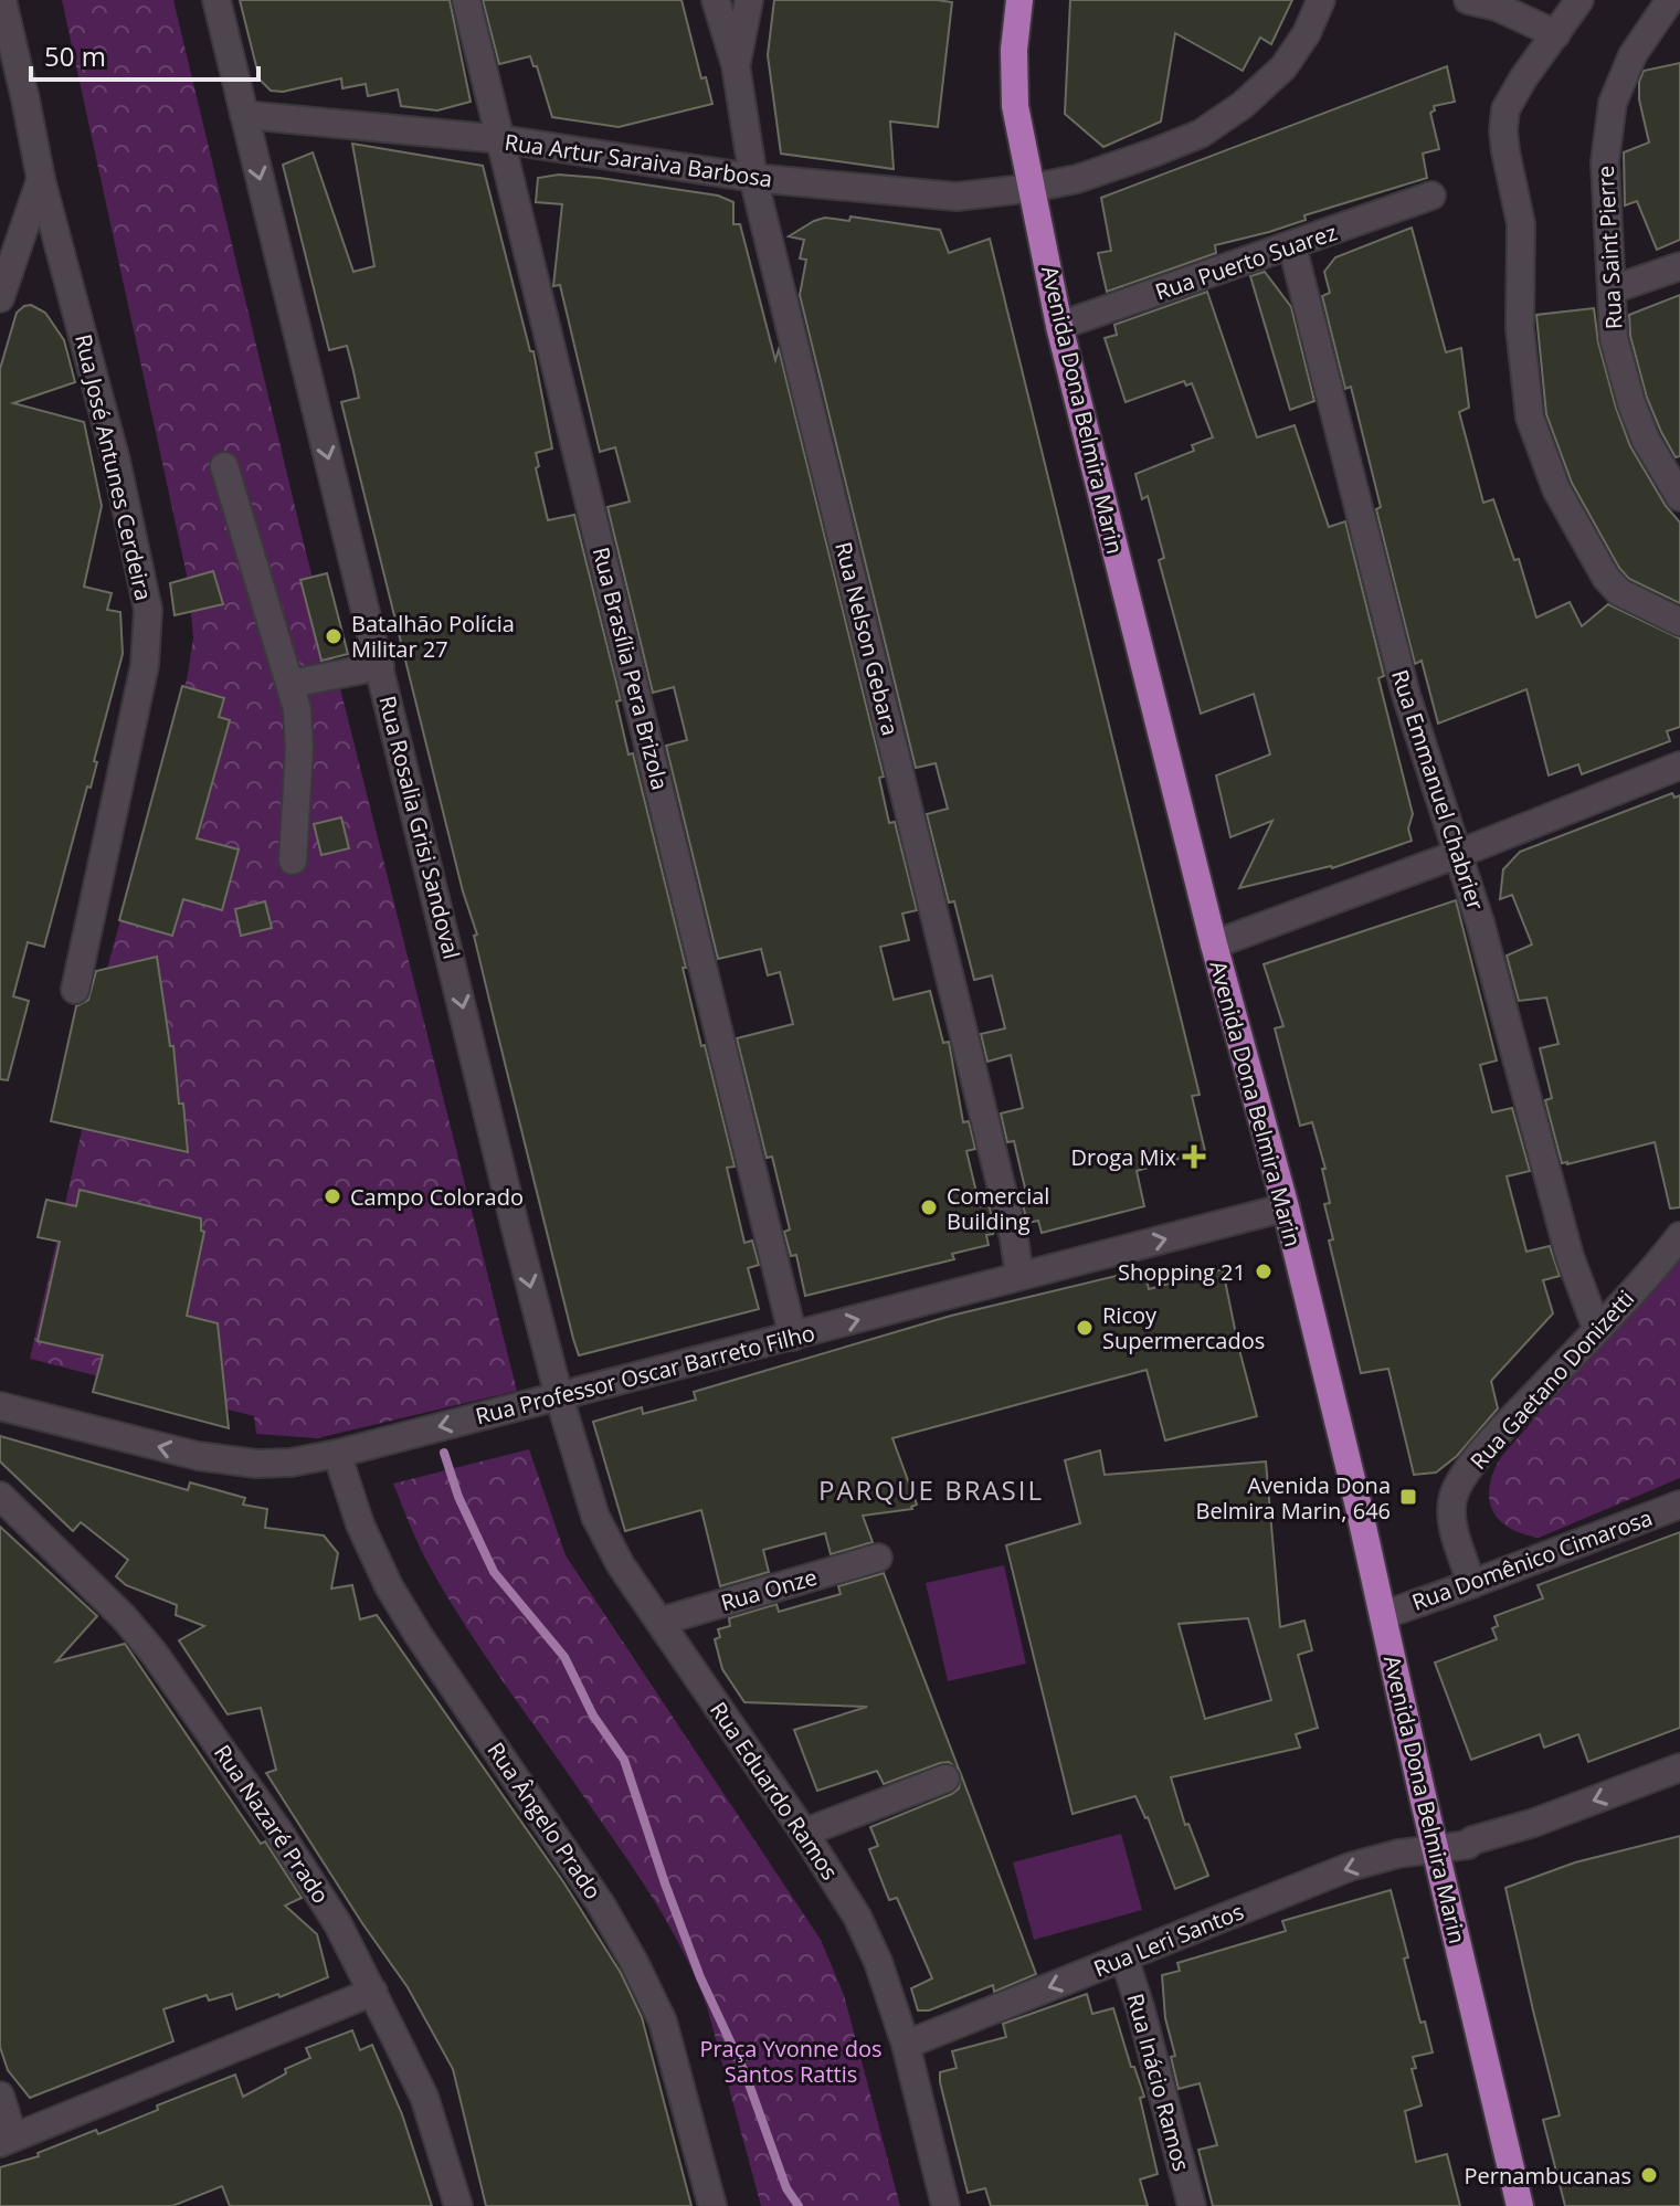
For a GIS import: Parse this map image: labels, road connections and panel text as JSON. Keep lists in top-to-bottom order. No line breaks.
{"streets":{"main road":["Avenida Dona Belmira Marin"],"street":["Rua Artur Saraiva Barbosa","Rua Saint Pierre","Rua Puerto Suarez","Rua José Antunes Cerdeira","Rua Nelson Gebara","Rua Brasília Pera Brizola","Rua Emmanuel Chabrier","Rua Rosalia Grisi Sandoval","Rua Professor Oscar Barreto Filho","Rua Gaetano Donizetti","Rua Domênico Cimarosa","Rua Onze","Rua Eduardo Ramos","Rua Ângelo Prado","Rua Nazaré Prado","Rua Leri Santos","Rua Inácio Ramos"]},"crossings":[["Rua Artur Saraiva Barbosa","Avenida Dona Belmira Marin"],["Rua Artur Saraiva Barbosa","Rua Nelson Gebara"],["Rua Artur Saraiva Barbosa","Rua Brasília Pera Brizola"],["Rua Artur Saraiva Barbosa","Rua Rosalia Grisi Sandoval"],["Rua Puerto Suarez","Avenida Dona Belmira Marin"],["Rua Puerto Suarez","Rua Emmanuel Chabrier"],["Avenida Dona Belmira Marin","Rua Professor Oscar Barreto Filho"],["Avenida Dona Belmira Marin","Rua Domênico Cimarosa"],["Avenida Dona Belmira Marin","Rua Leri Santos"],["Rua Nelson Gebara","Rua Professor Oscar Barreto Filho"],["Rua Brasília Pera Brizola","Rua Professor Oscar Barreto Filho"],["Rua Emmanuel Chabrier","Rua Gaetano Donizetti"],["Rua Rosalia Grisi Sandoval","Rua Professor Oscar Barreto Filho"],["Rua Rosalia Grisi Sandoval","Rua Eduardo Ramos"],["Rua Professor Oscar Barreto Filho","Rua Eduardo Ramos"],["Rua Professor Oscar Barreto Filho","Rua Ângelo Prado"],["Rua Gaetano Donizetti","Rua Domênico Cimarosa"],["Rua Onze","Rua Eduardo Ramos"],["Rua Eduardo Ramos","Rua Leri Santos"],["Rua Leri Santos","Rua Inácio Ramos"]],"one_way":["Rua Leri Santos"],"districts":["PARQUE BRASIL"],"parks":["Praça Yvonne dos Santos Rattis"],"places":{"other":["Batalhão Polícia Militar 27","Campo Colorado","Comercial Building","Shopping 21","Ricoy Supermercados","Pernambucanas"],"health":["Droga Mix"],"transit":["Avenida Dona Belmira Marin, 646"]},"scale_bar":"50 m"}
